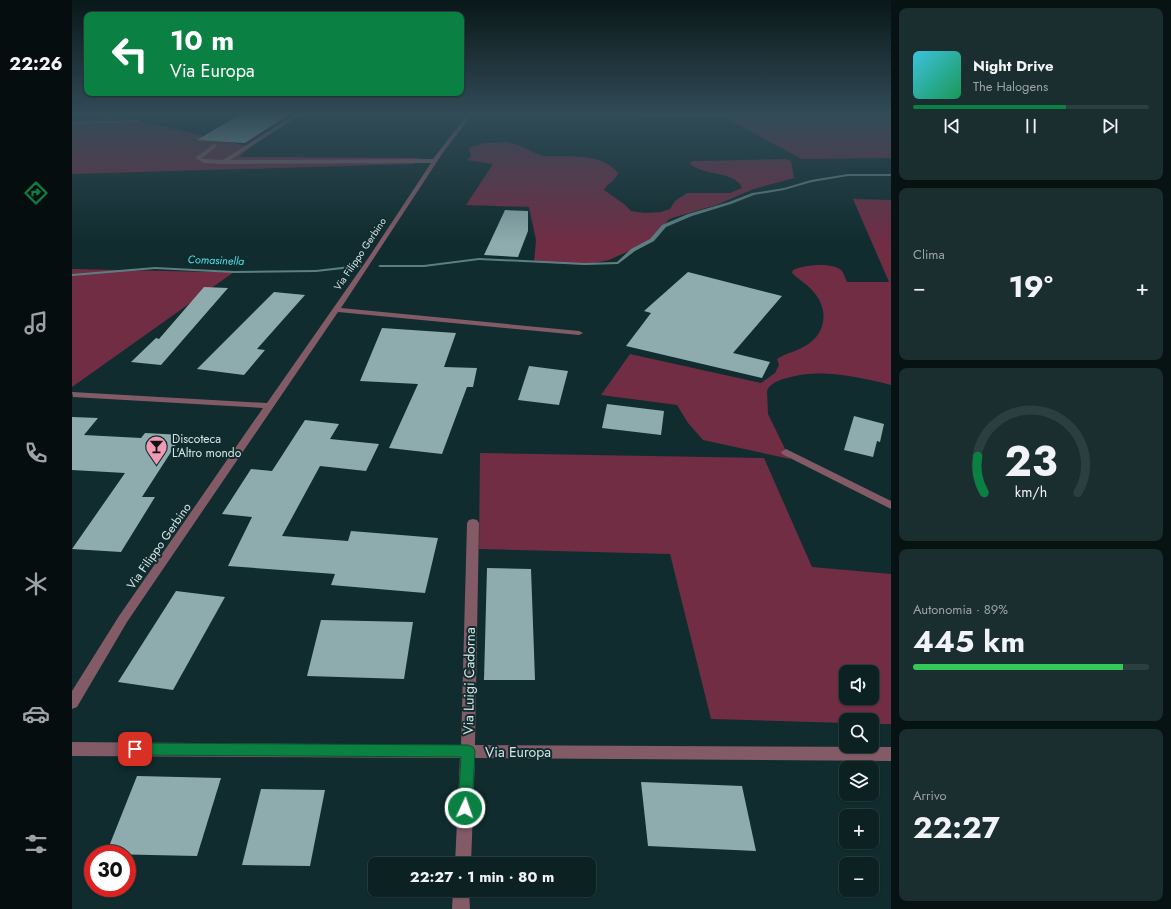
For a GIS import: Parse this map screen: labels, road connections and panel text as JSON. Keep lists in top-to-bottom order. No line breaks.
{"streets":{"street":["Via Filippo Gerbino","Via Luigi Cadorna","Via Europa"]},"crossings":[["Via Luigi Cadorna","Via Europa"]],"water":["Comasinella"],"places":{"bar":["Discoteca L'Altro mondo"]},"page":{"tabs":"22:26","turn":["10 m","Via Europa"],"song":["Night Drive","The Halogens"],"tile":["Clima",["Autonomia · 89%","445 km"],["Arrivo","22:27"]],"heat":["−","19°","+"],"map_buttons":["+","−"],"limit":"30","trip":"22:27 · 1 min · 80 m","gauge":["23","km/h"]}}
